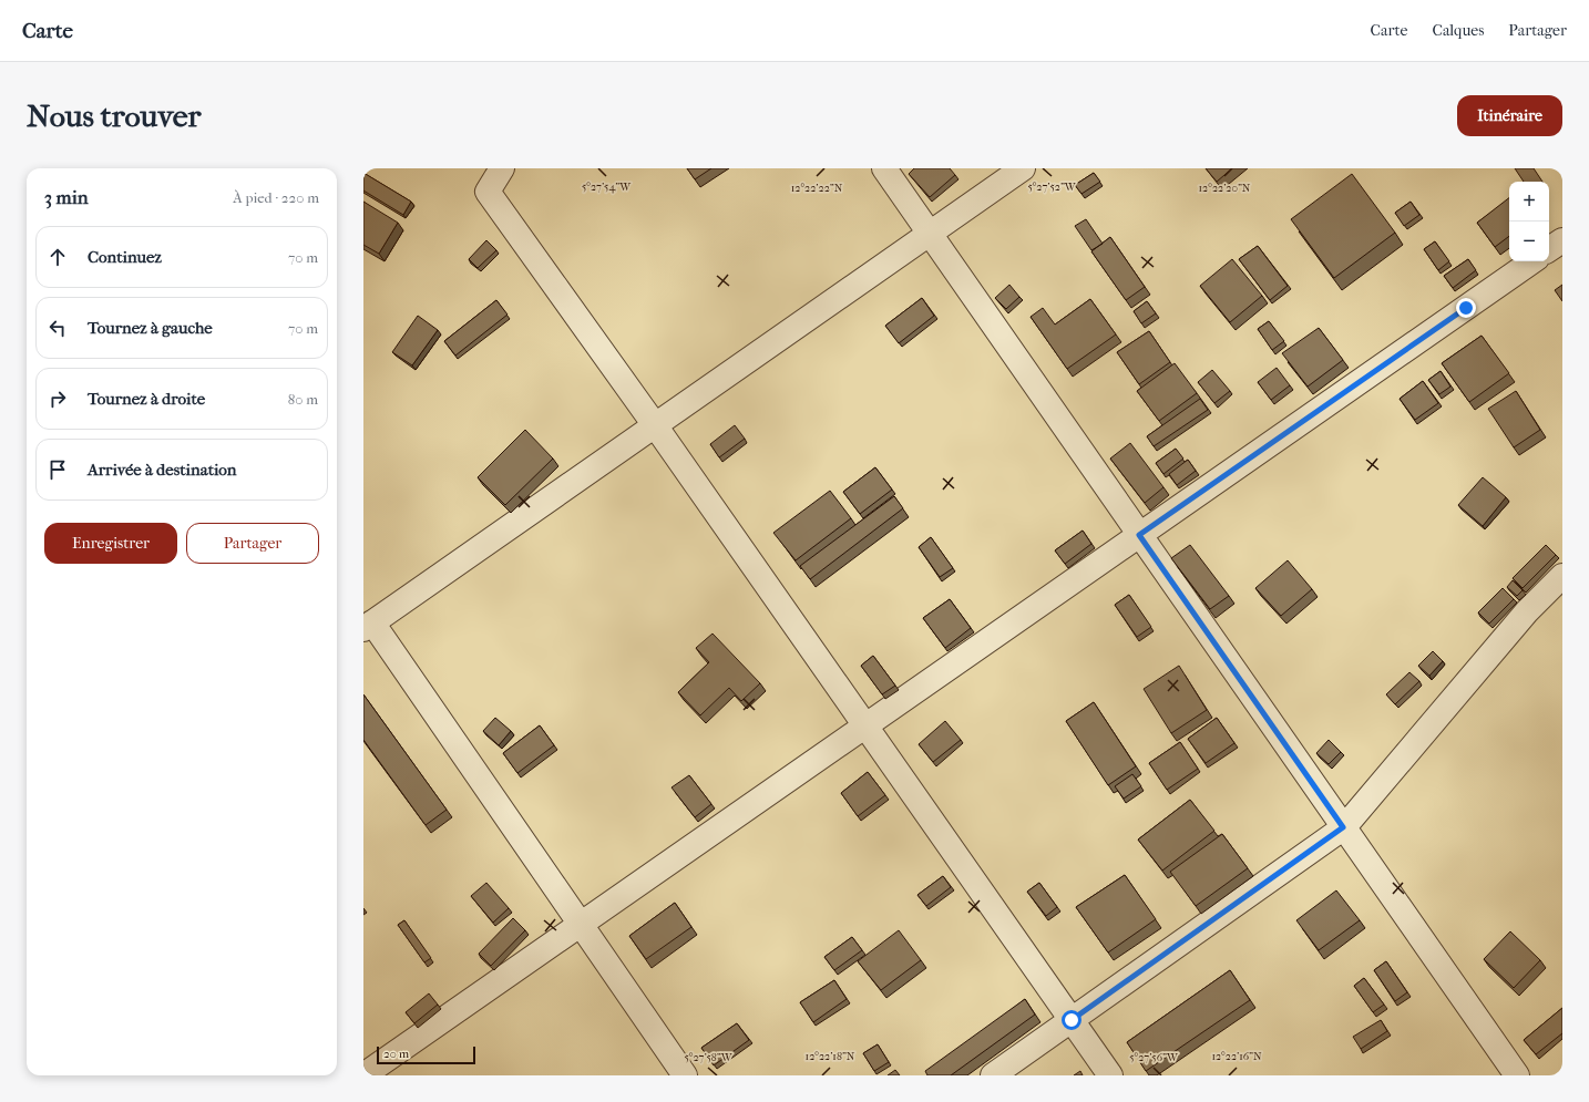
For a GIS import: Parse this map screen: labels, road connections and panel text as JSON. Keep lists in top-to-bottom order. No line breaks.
{"scale_bar":"20 m","page":{"header":"Carte","nav":["Carte","Calques","Partager"],"buttons":["Itinéraire",["Enregistrer","Partager"]],"title":"Nous trouver","heading":["3 min","À pied · 220 m"],"map_buttons":["+","−"],"list":[["Continuez","70 m"],["Tournez à gauche","70 m"],["Tournez à droite","80 m"],"Arrivée à destination"],"scale":"20 m"},"coordinates":["5°27'54\"W","5°27'52\"W","12°22'22\"N","12°22'20\"N","12°22'18\"N","12°22'16\"N","5°27'58\"W","5°27'56\"W"]}
